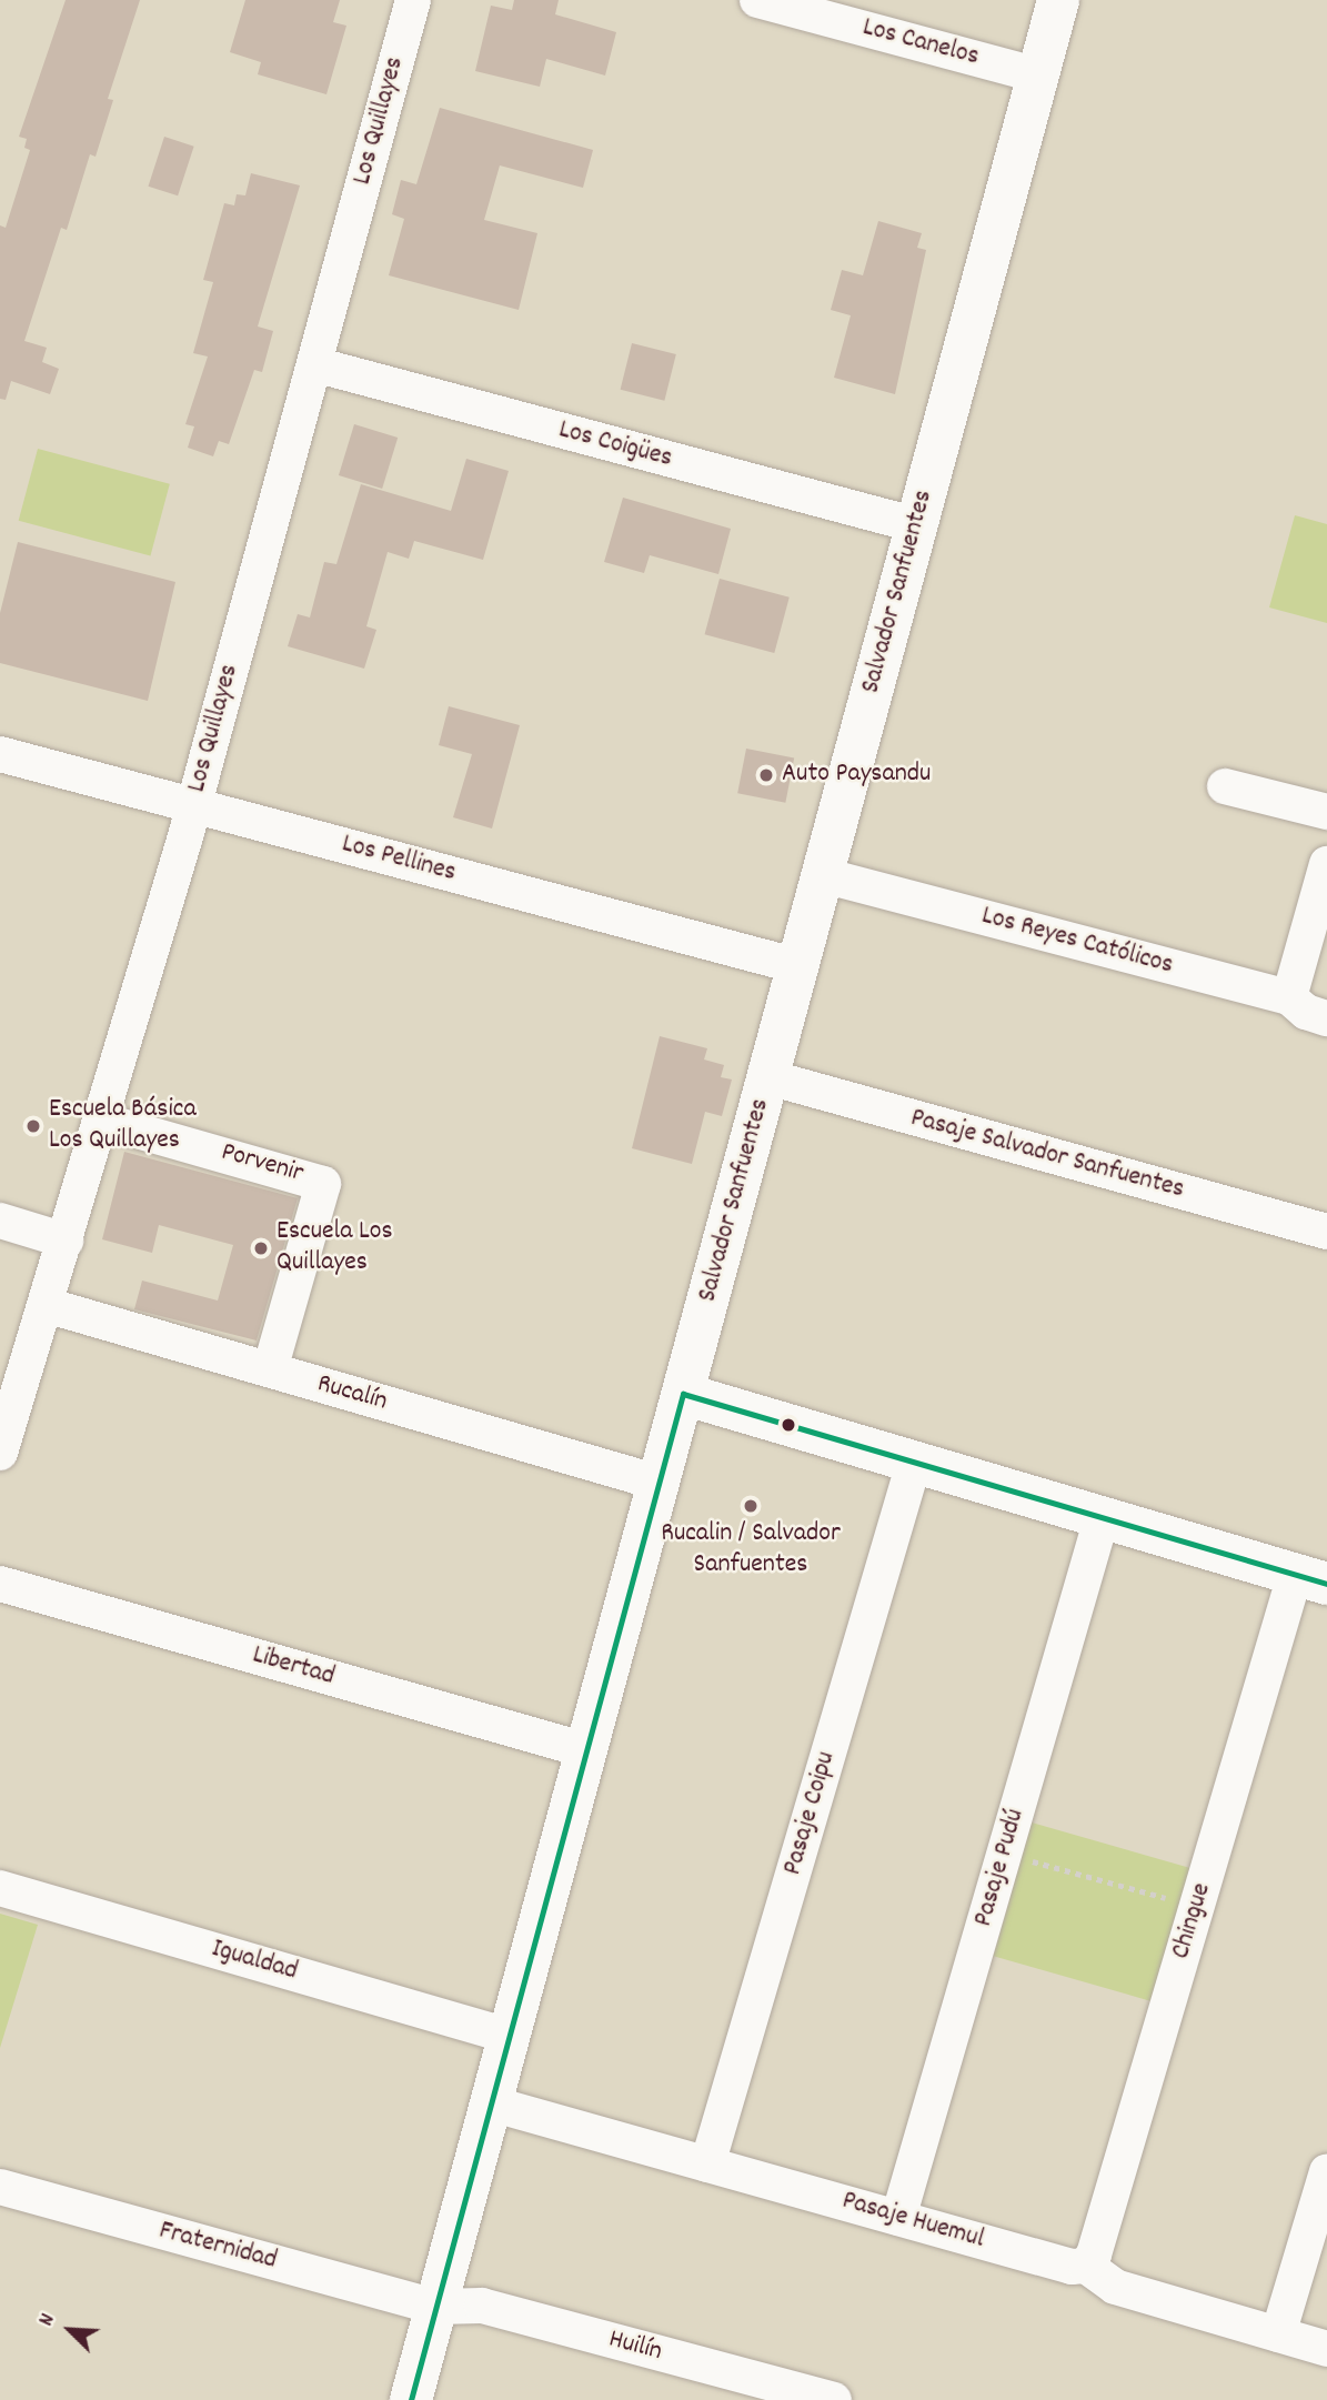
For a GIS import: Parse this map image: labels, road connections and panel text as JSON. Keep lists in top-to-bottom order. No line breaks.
{"streets":{"street":["Los Canelos","Los Quillayes","Los Coigües","Salvador Sanfuentes","Los Pellines","Los Reyes Católicos","Pasaje Salvador Sanfuentes","Porvenir","Rucalín","Libertad","Pasaje Coipu","Pasaje Pudú","Chingue","Igualdad","Pasaje Huemul","Fraternidad","Huilín"]},"crossings":[["Los Canelos","Salvador Sanfuentes"],["Los Quillayes","Los Coigües"],["Los Quillayes","Los Pellines"],["Los Quillayes","Porvenir"],["Los Quillayes","Rucalín"],["Los Coigües","Salvador Sanfuentes"],["Salvador Sanfuentes","Los Pellines"],["Salvador Sanfuentes","Los Reyes Católicos"],["Salvador Sanfuentes","Pasaje Salvador Sanfuentes"],["Salvador Sanfuentes","Rucalín"],["Salvador Sanfuentes","Libertad"],["Salvador Sanfuentes","Igualdad"],["Salvador Sanfuentes","Pasaje Huemul"],["Salvador Sanfuentes","Fraternidad"],["Salvador Sanfuentes","Huilín"],["Porvenir","Rucalín"],["Pasaje Coipu","Pasaje Huemul"],["Pasaje Pudú","Pasaje Huemul"],["Chingue","Pasaje Huemul"],["Fraternidad","Huilín"]],"places":["Auto Paysandu","Escuela Básica Los Quillayes","Escuela Los Quillayes","Rucalin / Salvador Sanfuentes"],"north":"top left"}
